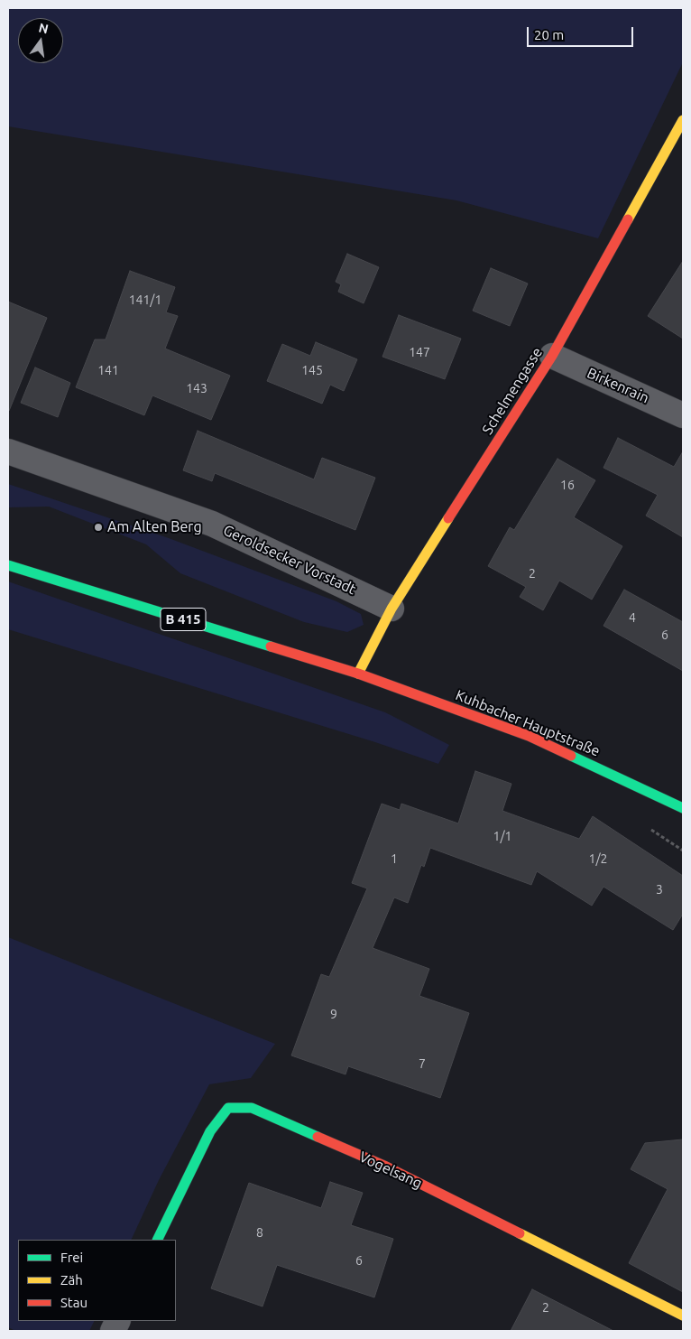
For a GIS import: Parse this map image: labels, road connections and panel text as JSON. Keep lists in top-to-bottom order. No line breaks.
{"streets":{"street":["Birkenrain","Schelmengasse","Geroldsecker Vorstadt","B 415","Kuhbacher Hauptstraße","Vogelsang"]},"crossings":[["Birkenrain","Schelmengasse"],["Schelmengasse","Geroldsecker Vorstadt"],["Schelmengasse","B 415"],["Schelmengasse","Kuhbacher Hauptstraße"],["B 415","Kuhbacher Hauptstraße"]],"places":["Am Alten Berg"],"house_numbers":["141/1","147","141","145","143","16","2","4","6","1/1","1","1/2","3","9","7","8","6","2"],"legend":["Frei","Zäh","Stau"],"scale_bar":"20 m","north":"top"}
